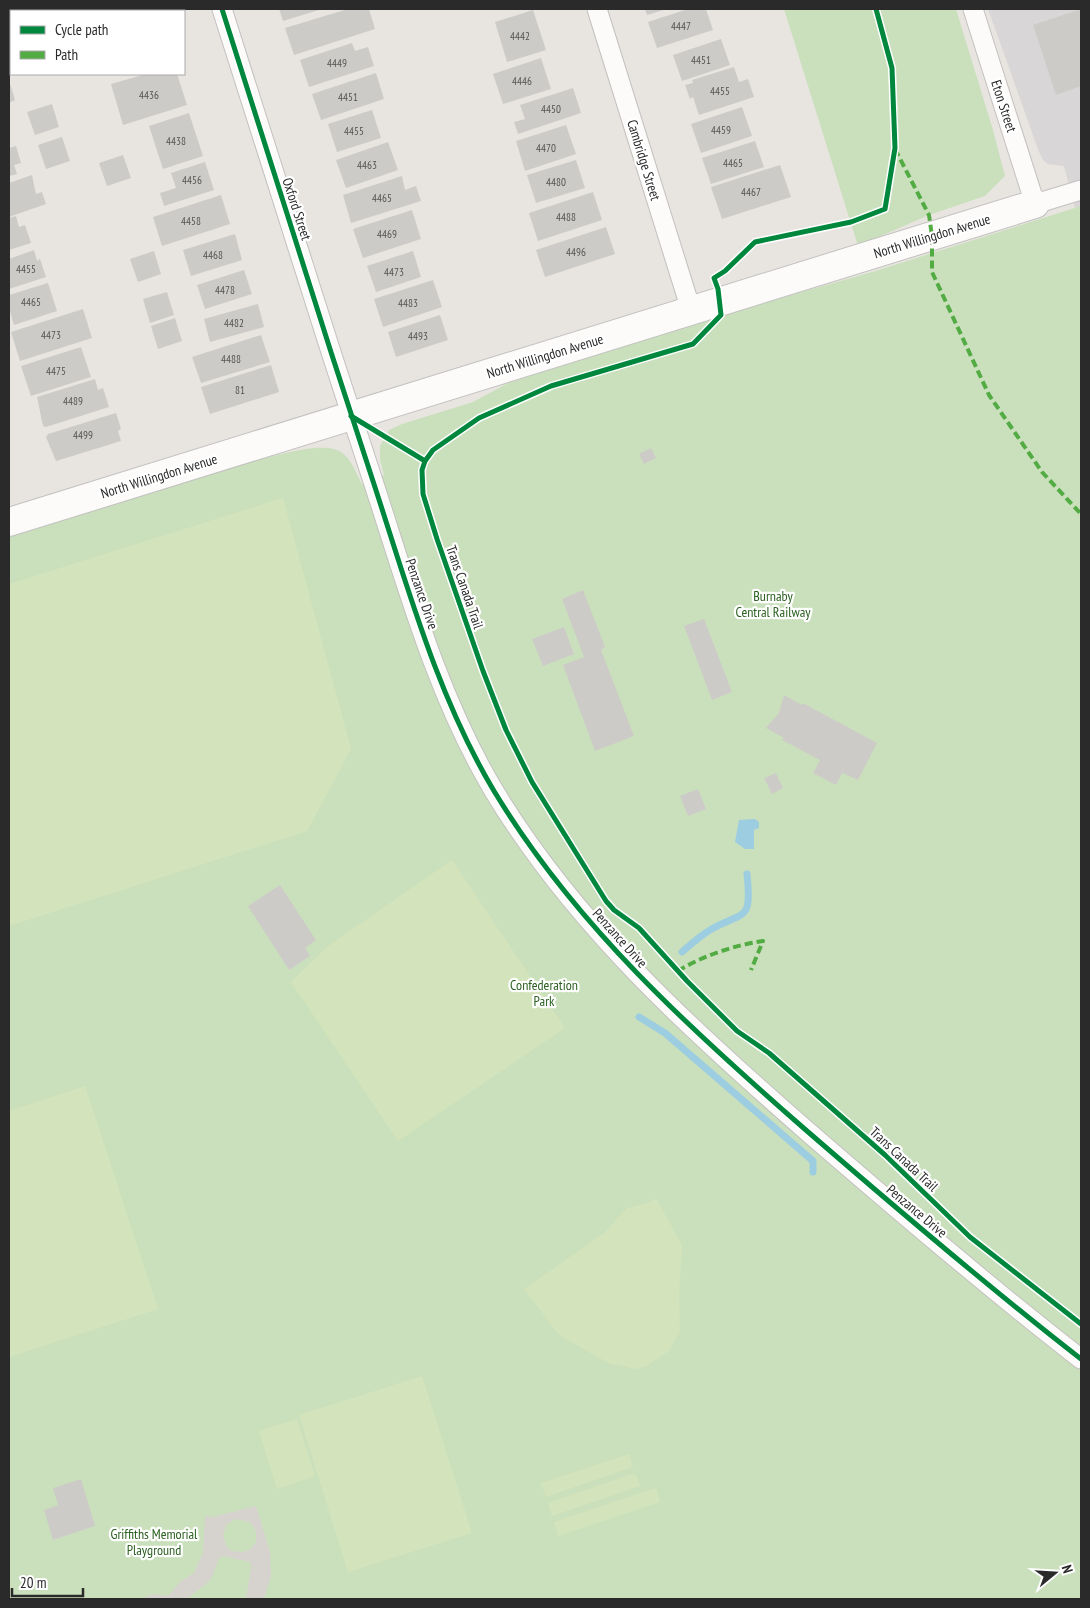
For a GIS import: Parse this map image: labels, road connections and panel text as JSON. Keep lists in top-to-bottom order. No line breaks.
{"streets":{"street":["Eton Street","Cambridge Street","Oxford Street","North Willingdon Avenue","Penzance Drive"],"cycle path":["Trans Canada Trail"]},"crossings":[["Eton Street","North Willingdon Avenue"],["Cambridge Street","North Willingdon Avenue"],["Oxford Street","North Willingdon Avenue"],["Oxford Street","Penzance Drive"],["North Willingdon Avenue","Penzance Drive"]],"parks":["Burnaby Central Railway","Confederation Park","Griffiths Memorial Playground"],"house_numbers":["4447","4442","4451","4449","4446","4455","4436","4451","4450","4459","4455","4438","4470","4465","4463","4456","4480","4467","4465","4488","4458","4469","4496","4468","4455","4473","4478","4465","4483","4482","4473","4493","4488","4475","81","4489","4499"],"legend":["Cycle path","Path"],"scale_bar":"20 m","north":"right"}
